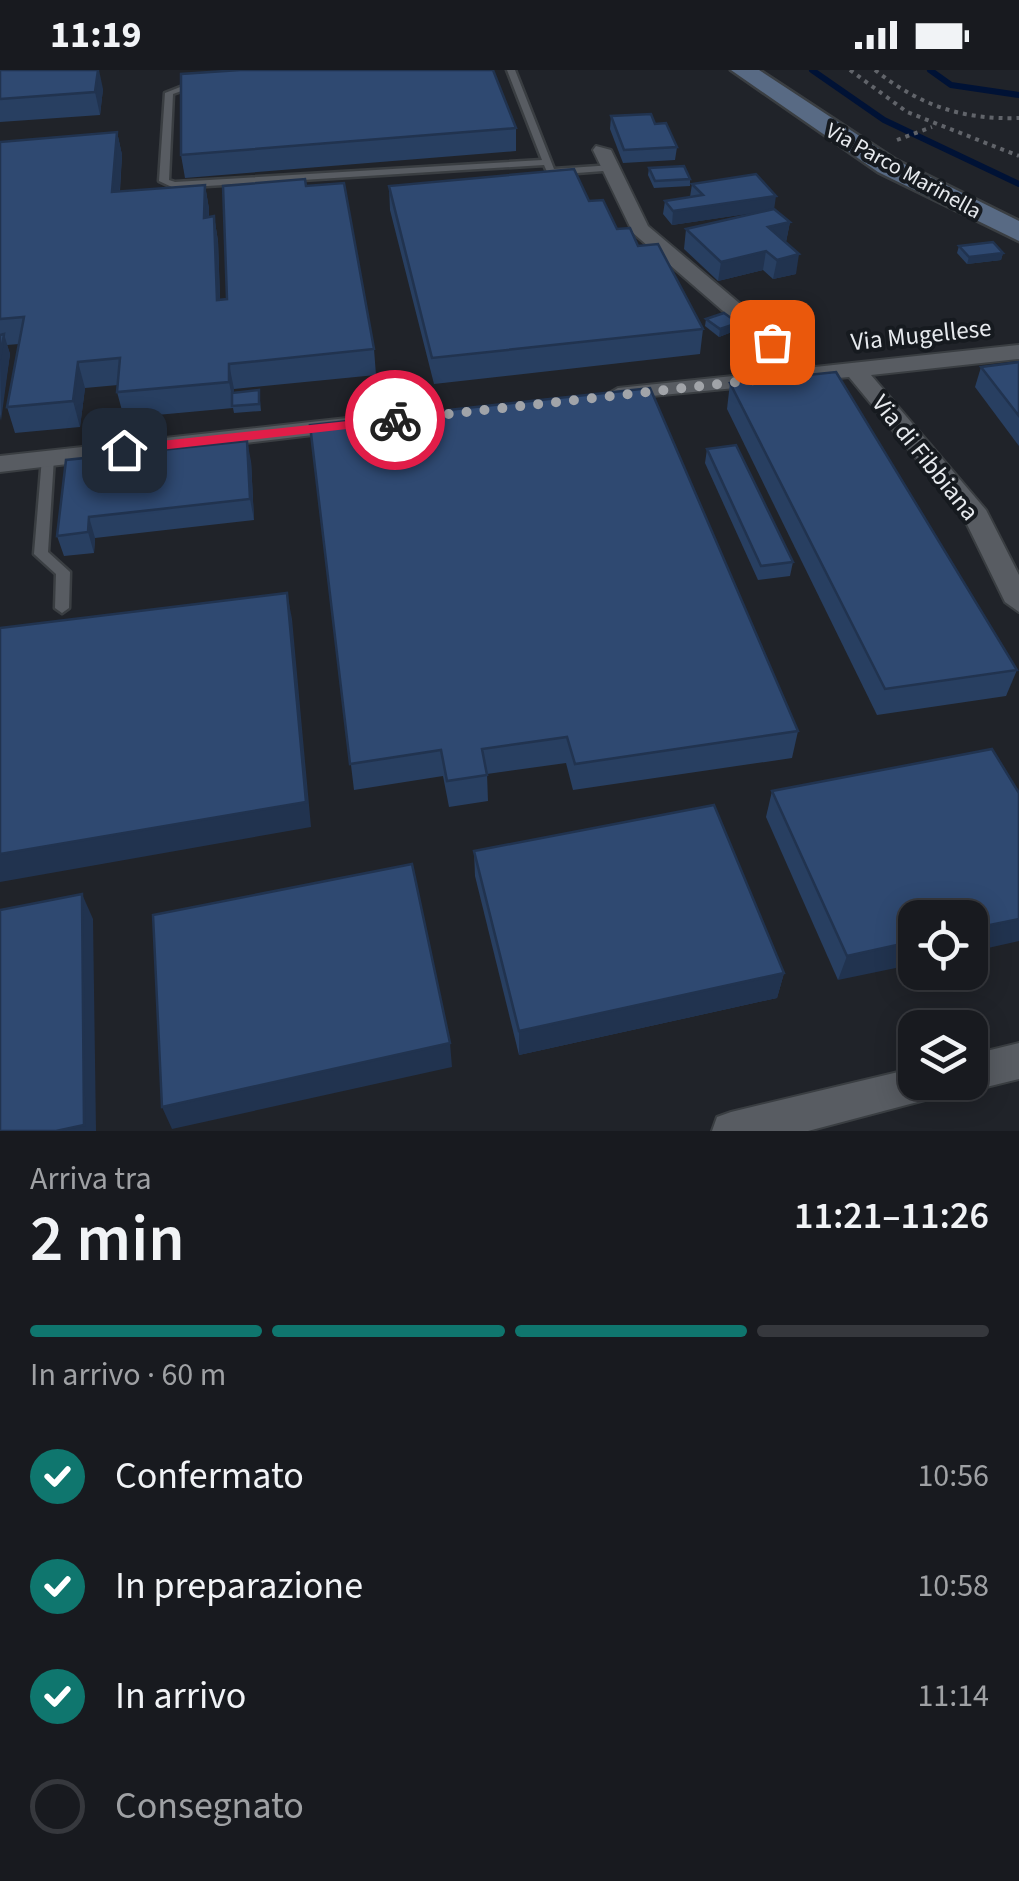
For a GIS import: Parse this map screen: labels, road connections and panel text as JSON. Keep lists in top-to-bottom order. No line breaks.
{"streets":{"main road":["Via Parco Marinella"],"street":["Via Mugellese","Via di Fibbiana"]},"crossings":[["Via Mugellese","Via di Fibbiana"]],"page":{"status":"11:19","heading":["2 min","Arriva tra","11:21–11:26"],"bar":"In arrivo · 60 m","list":[["Confermato","10:56"],["In preparazione","10:58"],["In arrivo","11:14"],"Consegnato"]}}
